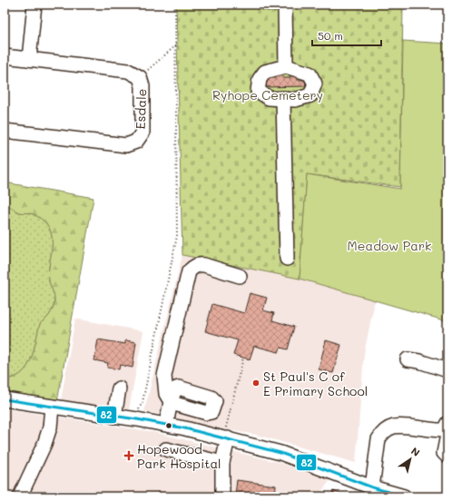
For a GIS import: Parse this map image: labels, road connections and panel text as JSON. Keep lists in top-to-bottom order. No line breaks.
{"streets":{"street":["Esdale"]},"parks":["Ryhope Cemetery","Meadow Park"],"places":{"other":["St Paul's C of E Primary School"],"health":["Hopewood Park Hospital"]},"lines":["transit line 82"],"scale_bar":"50 m","north":"top right"}
